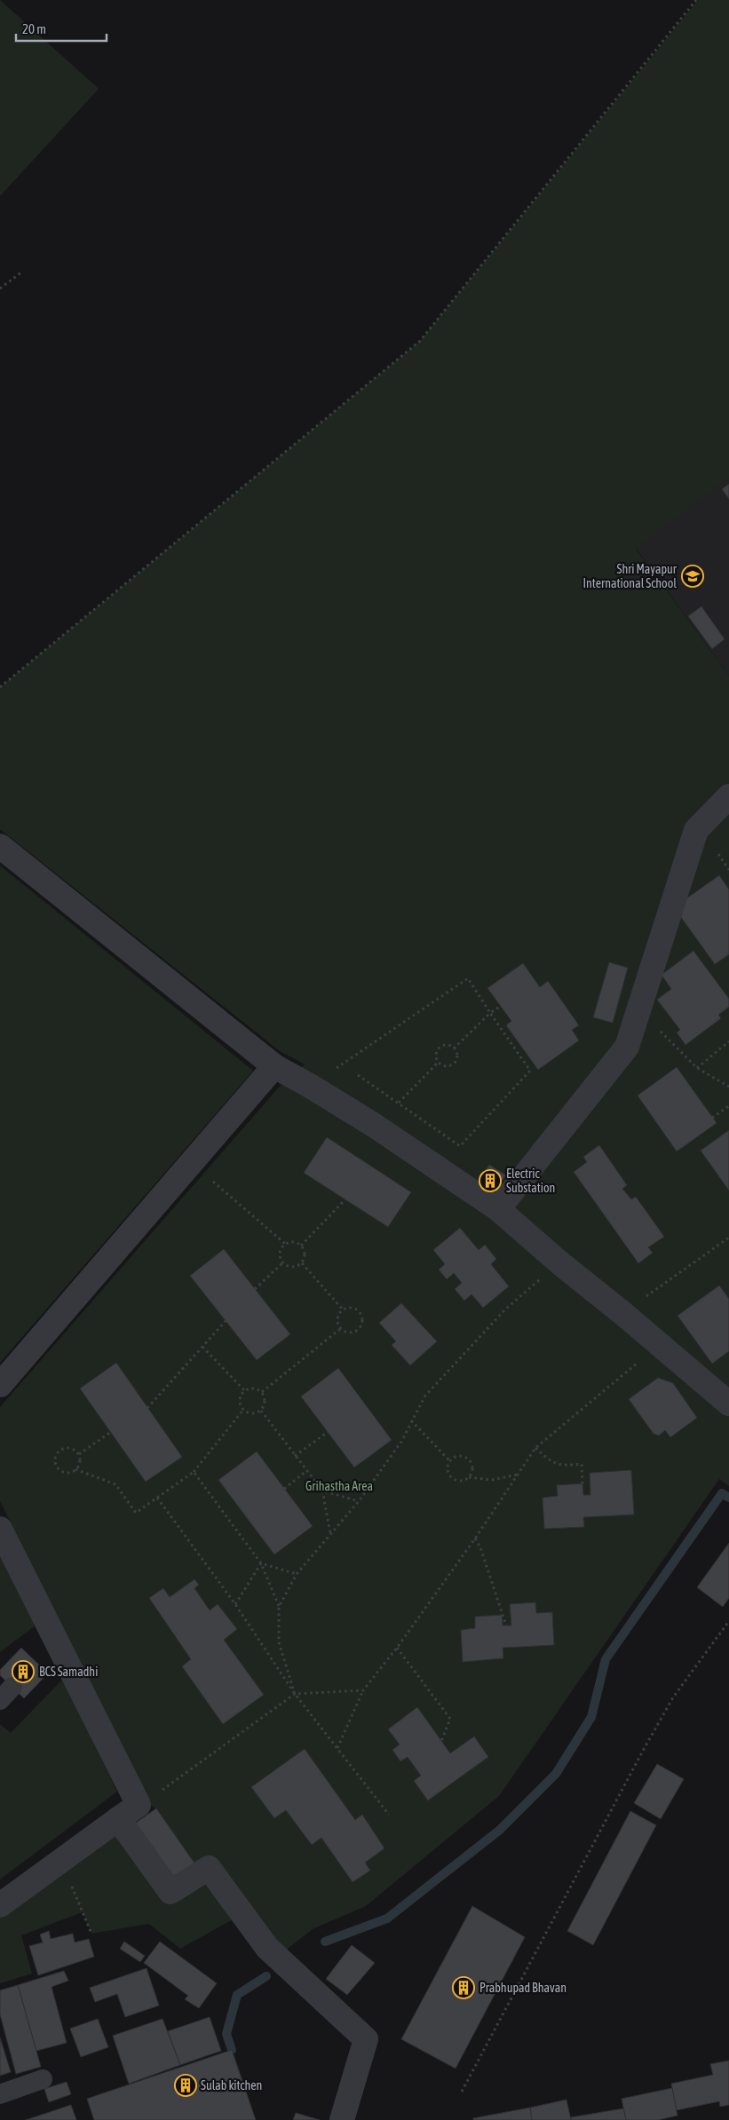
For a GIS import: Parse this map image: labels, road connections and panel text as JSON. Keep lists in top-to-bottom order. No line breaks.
{"parks":["Grihastha Area"],"places":{"school or university":["Shri Mayapur International School"],"building":["Electric Substation","BCS Samadhi","Prabhupad Bhavan","Sulab kitchen"]},"scale_bar":"20 m"}
